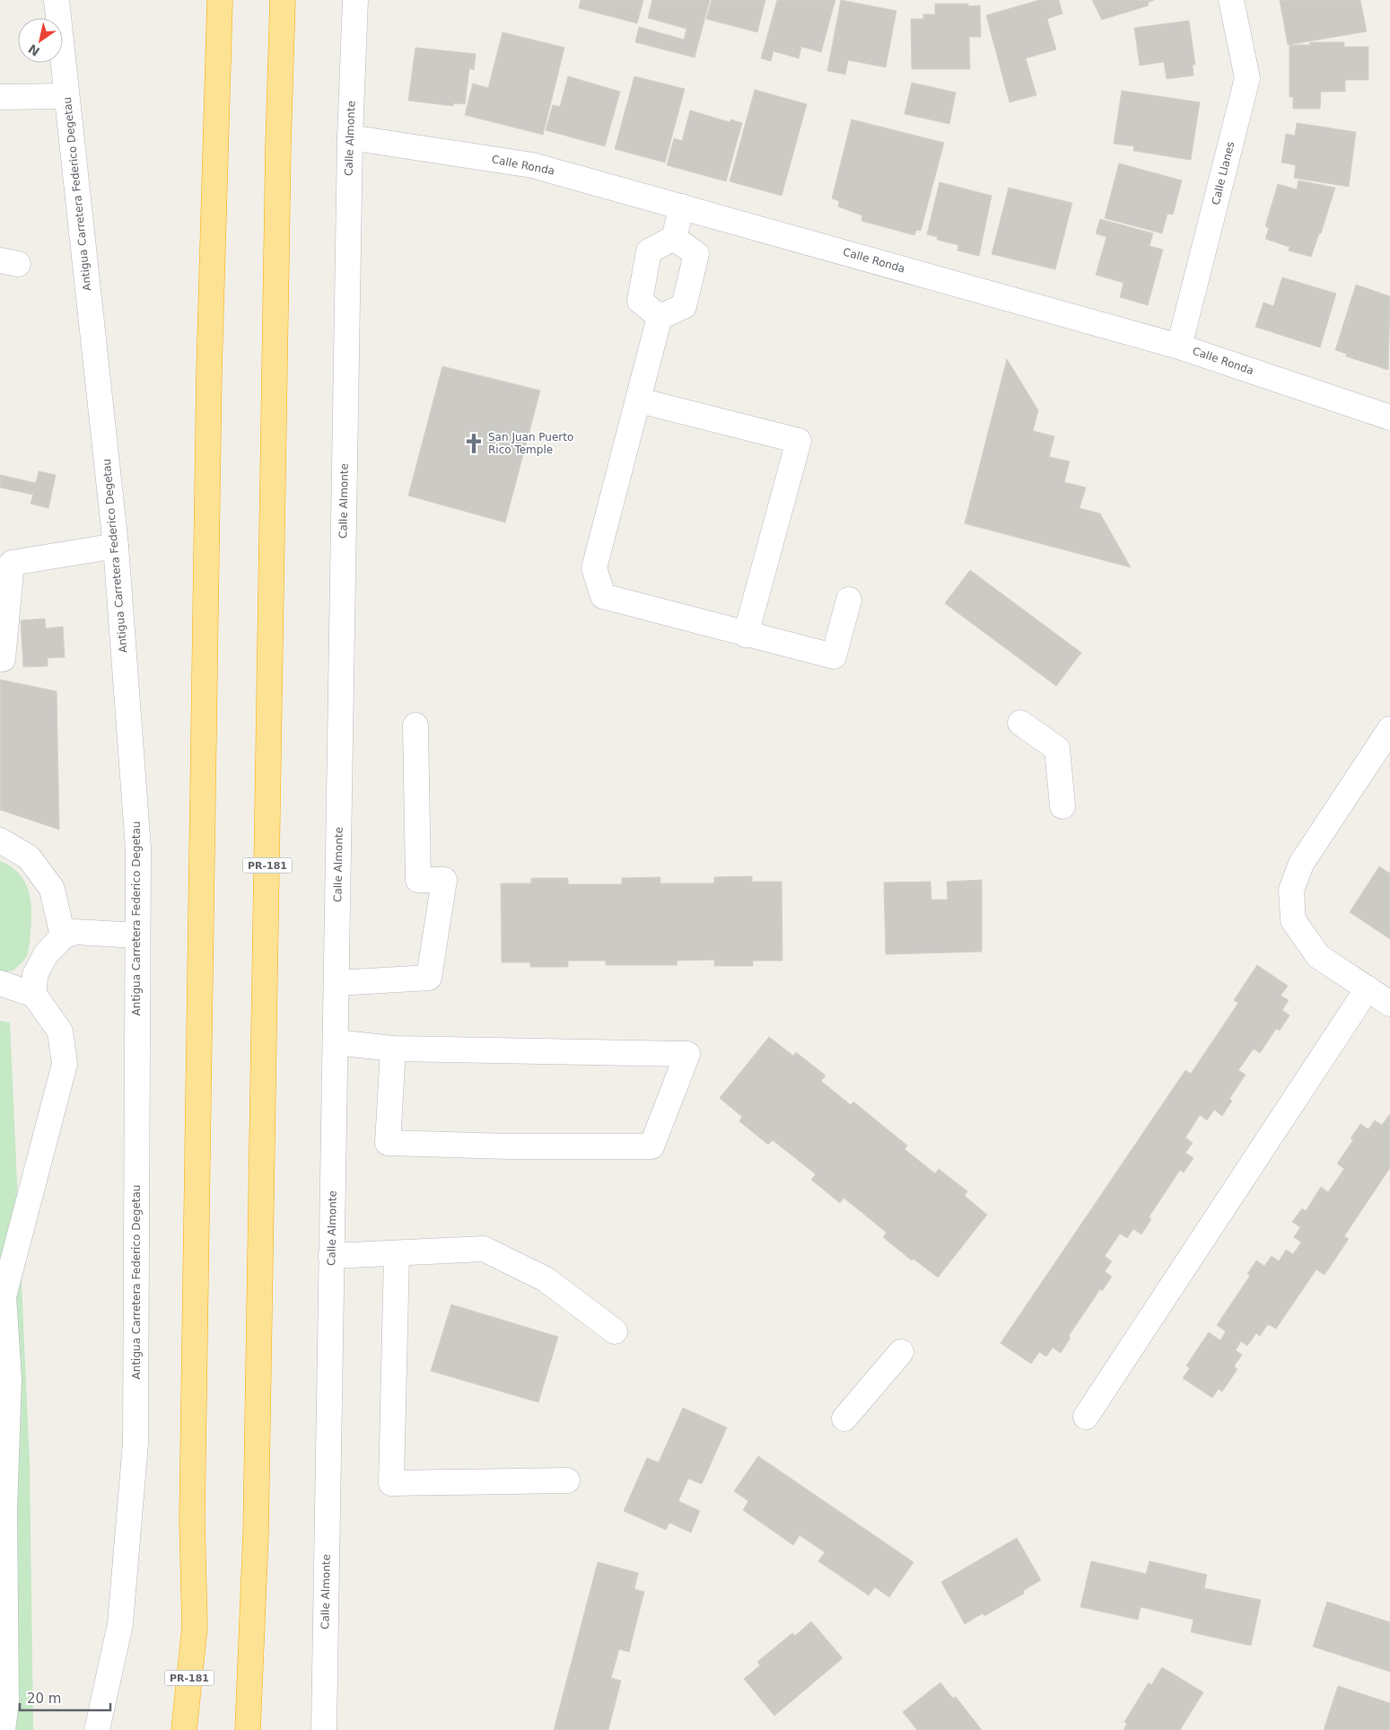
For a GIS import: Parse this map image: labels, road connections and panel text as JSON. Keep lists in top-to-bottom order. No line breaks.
{"streets":{"highway":["PR-181"],"street":["Calle Almonte","Calle Ronda","Calle Llanes","Antigua Carretera Federico Degetau"]},"crossings":[["Calle Almonte","Calle Ronda"],["Calle Ronda","Calle Llanes"]],"places":{"church":["San Juan Puerto Rico Temple"]},"scale_bar":"20 m","north":"bottom left"}
